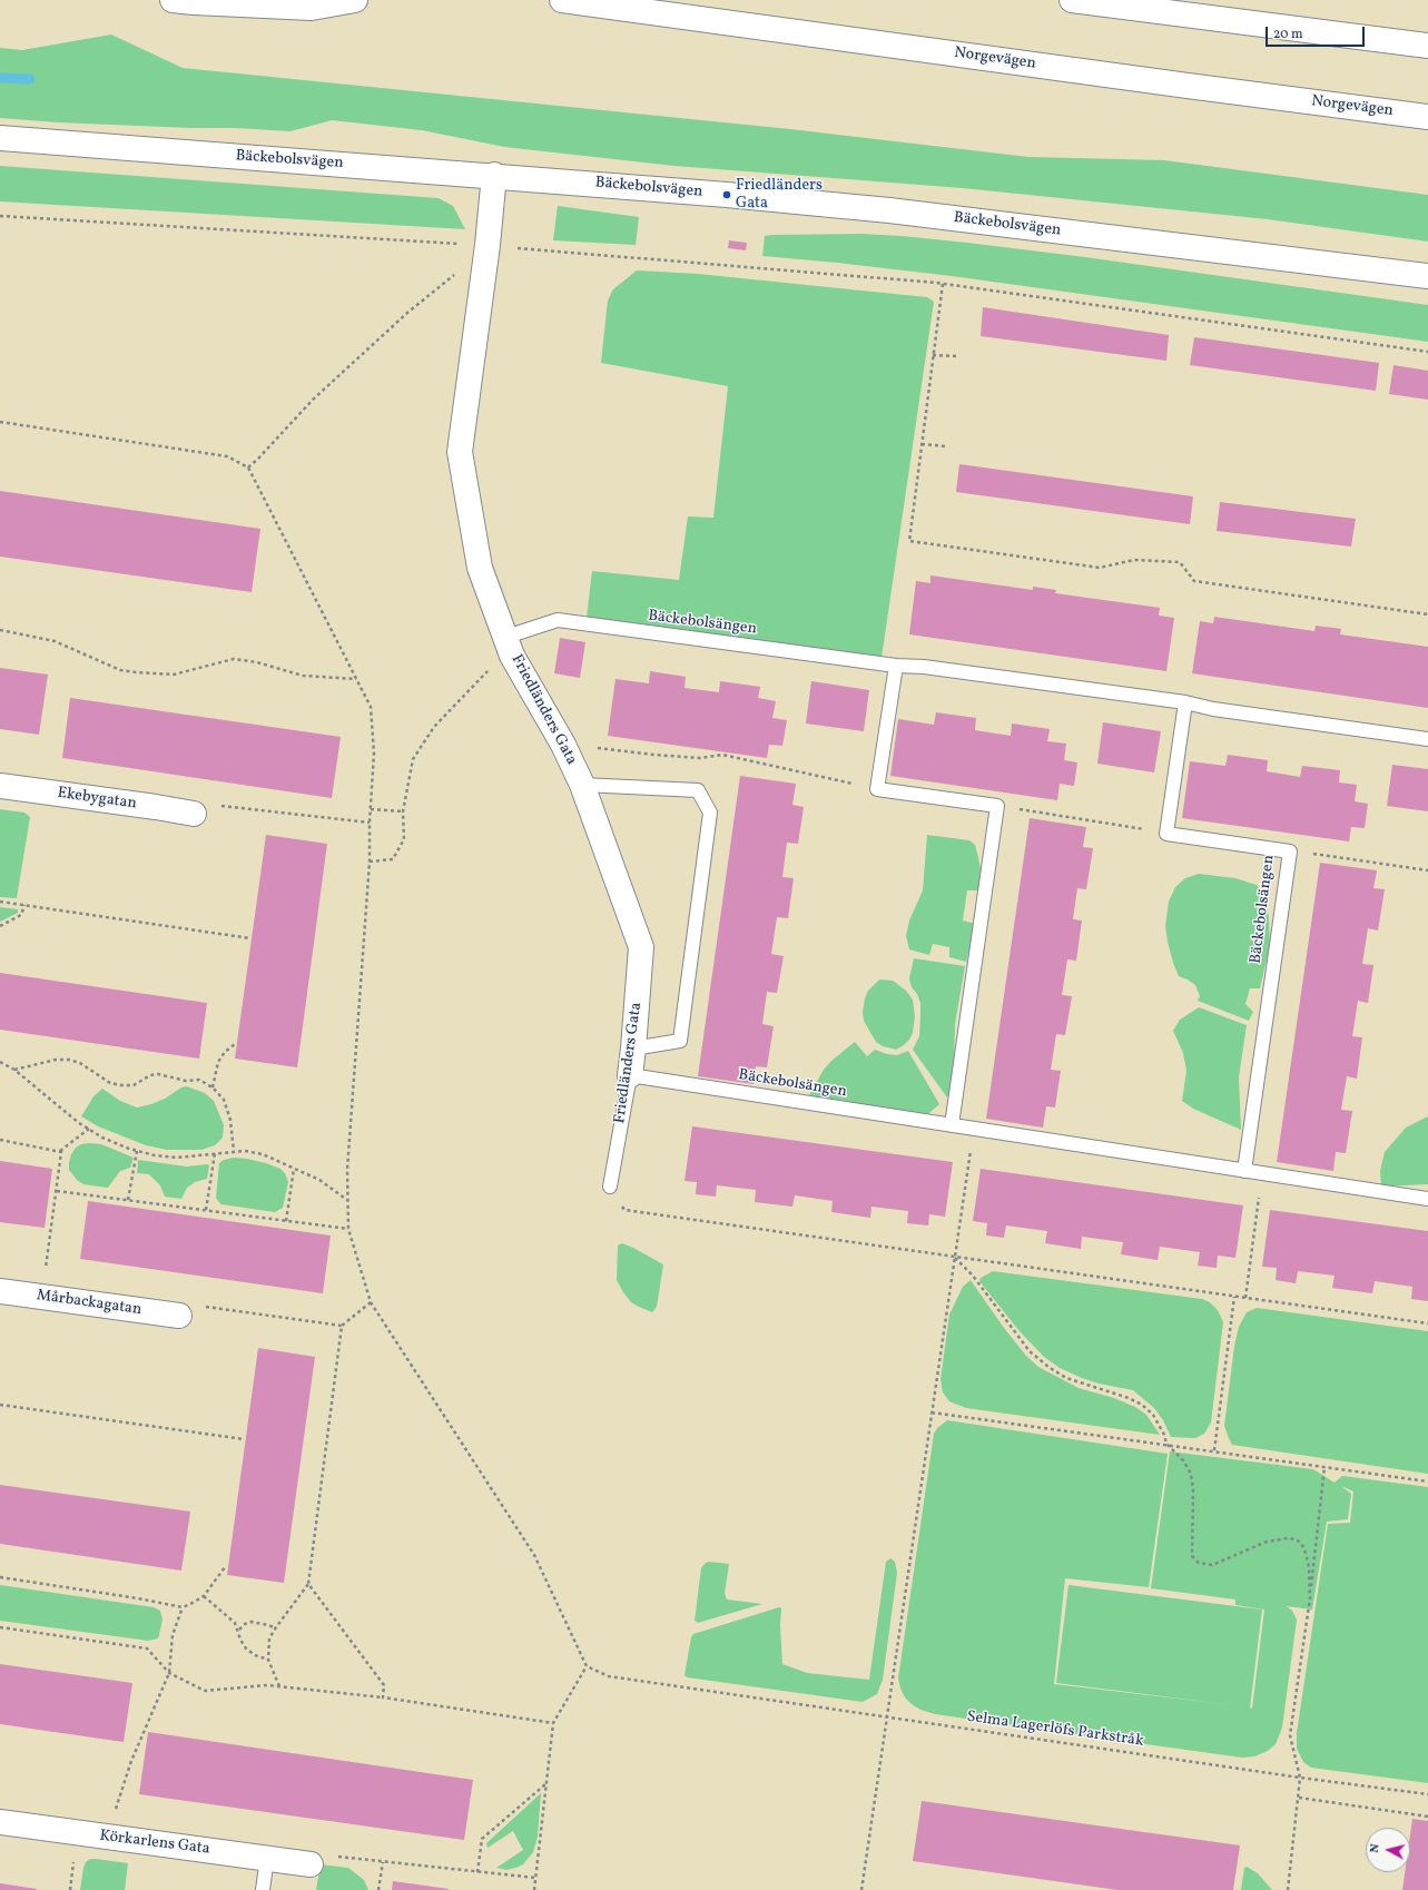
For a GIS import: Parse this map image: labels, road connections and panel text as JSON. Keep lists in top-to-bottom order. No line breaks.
{"streets":{"main road":["Norgevägen","Bäckebolsvägen","Friedländers Gata","Ekebygatan","Mårbackagatan","Körkarlens Gata"],"lane":["Bäckebolsängen"],"path":["Selma Lagerlöfs Parkstråk"]},"crossings":[["Bäckebolsvägen","Friedländers Gata"],["Bäckebolsängen","Friedländers Gata"]],"places":["Friedländers Gata"],"scale_bar":"20 m","north":"left"}
